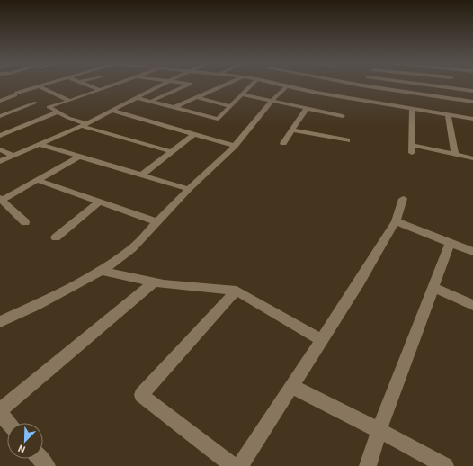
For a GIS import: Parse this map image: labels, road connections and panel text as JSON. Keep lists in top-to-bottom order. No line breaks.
{"north":"bottom left"}
